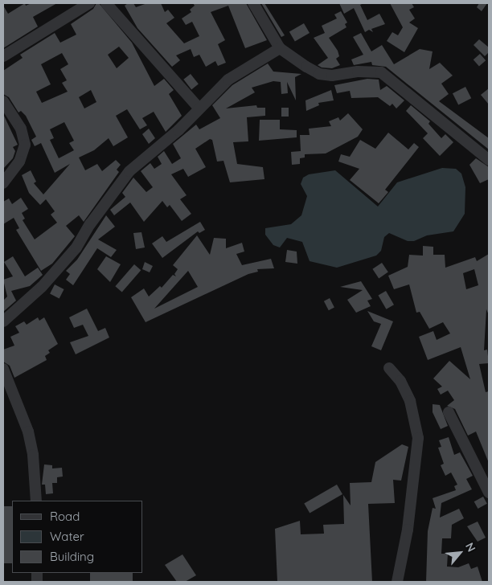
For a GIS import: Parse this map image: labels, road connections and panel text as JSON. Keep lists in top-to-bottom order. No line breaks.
{"legend":["Road","Water","Building"],"north":"top right"}
